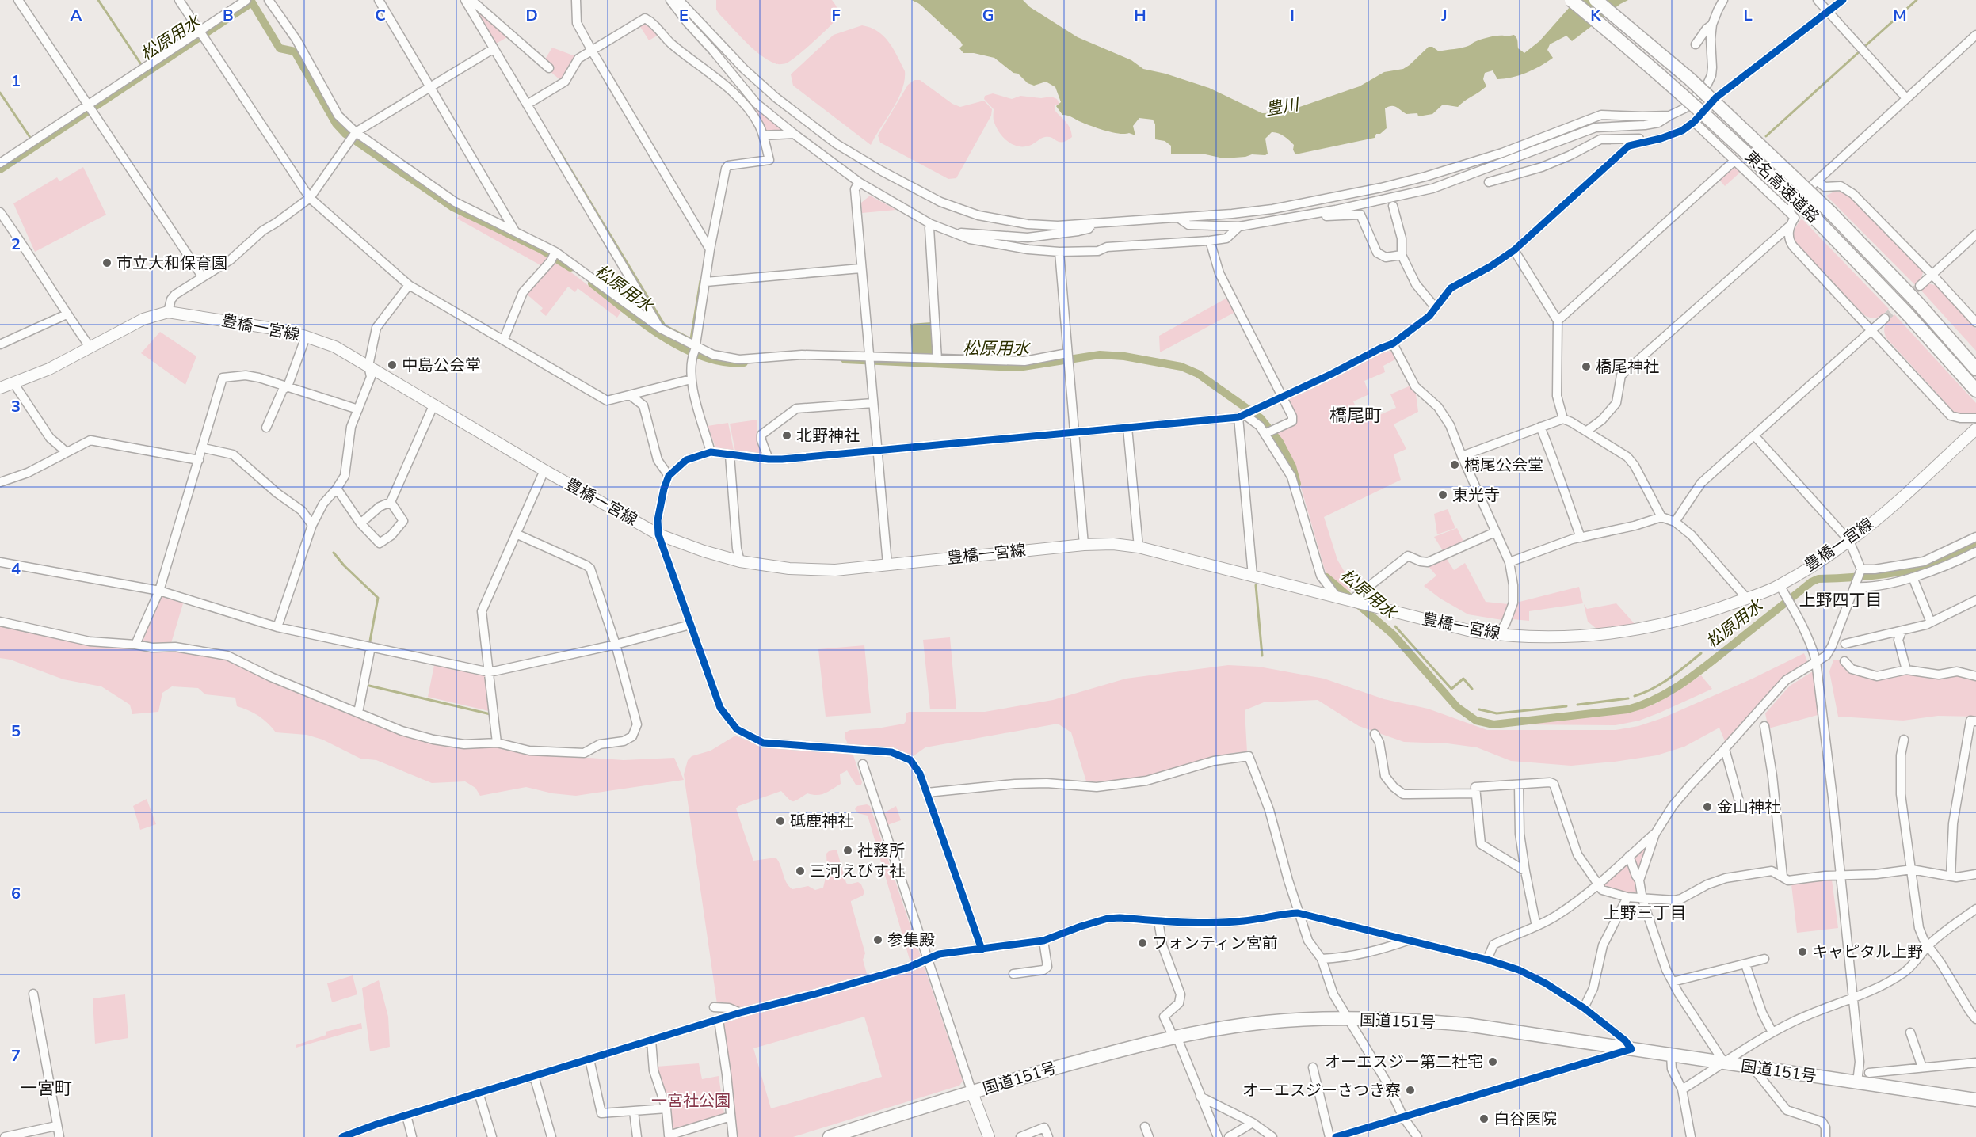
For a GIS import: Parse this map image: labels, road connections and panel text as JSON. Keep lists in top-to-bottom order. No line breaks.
{"streets":{"highway":["東名高速道路","国道151号"],"main road":["豊橋一宮線"]},"districts":["橋尾町","上野四丁目","上野三丁目","一宮町"],"water":["松原用水","豊川"],"parks":["一宮社公園"],"places":["市立大和保育園","中島公会堂","橋尾神社","北野神社","橋尾公会堂","東光寺","金山神社","砥鹿神社","社務所","三河えびす社","参集殿","フォンティン宮前","キャピタル上野","オーエスジー第二社宅","オーエスジーさつき寮","白谷医院"],"grid":{"columns":["A","B","C","D","E","F","G","H","I","J","K","L","M"],"rows":["1","2","3","4","5","6","7"]}}
